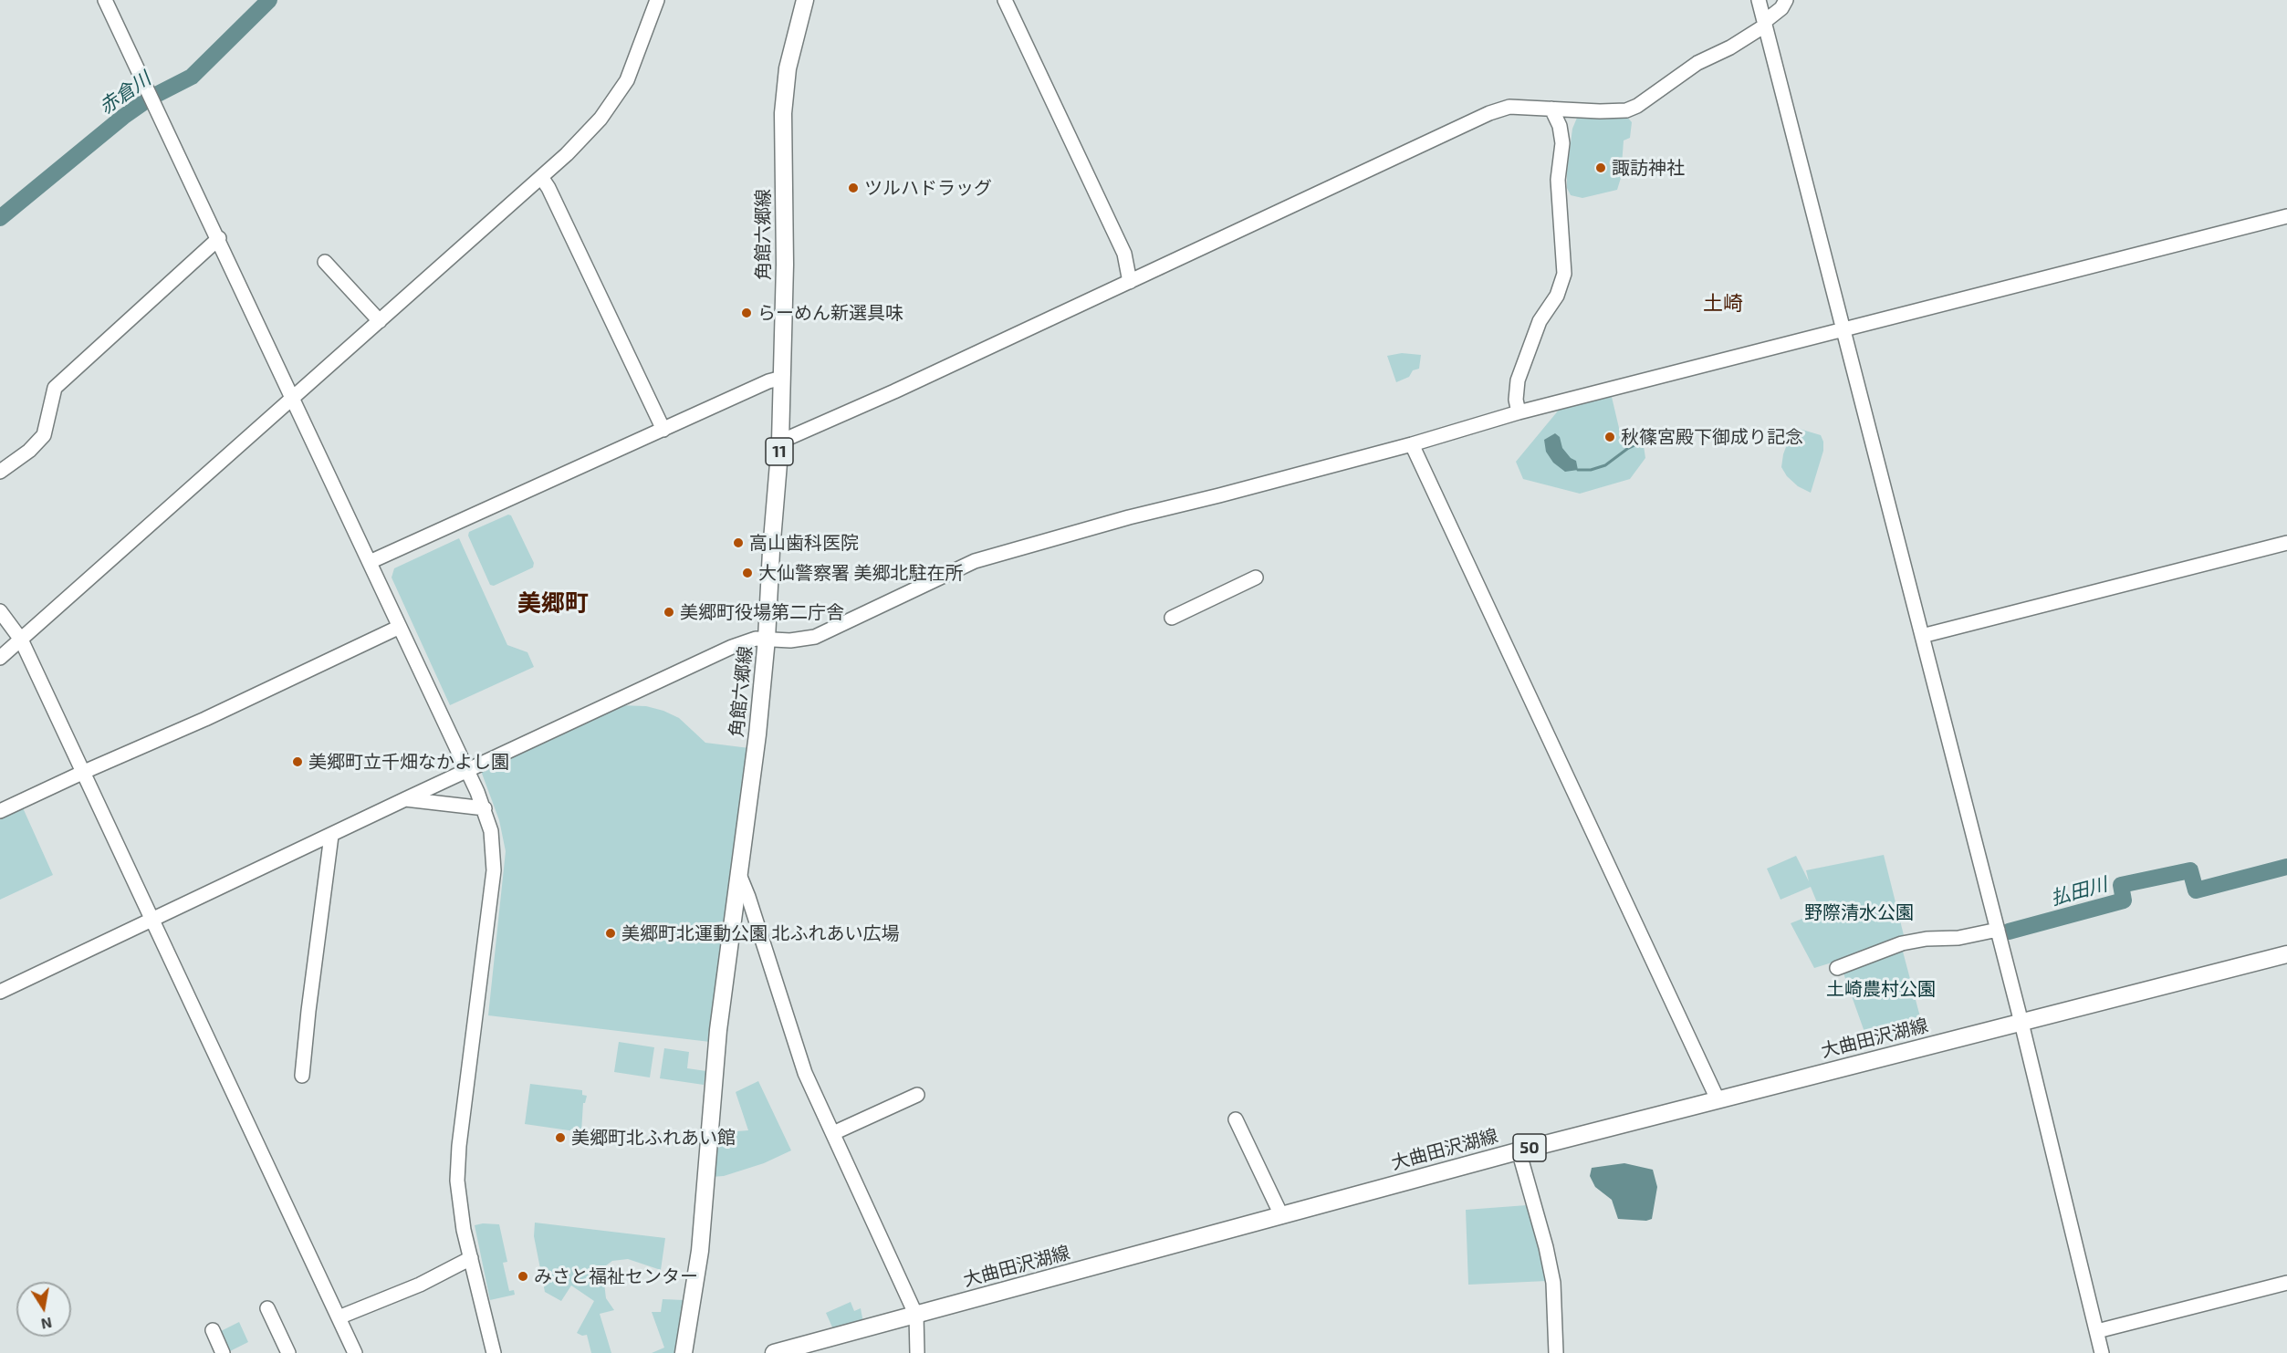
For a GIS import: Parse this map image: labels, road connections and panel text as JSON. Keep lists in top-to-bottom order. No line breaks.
{"streets":{"main road":["角館六郷線","11","大曲田沢湖線","50"]},"districts":["土崎","美郷町"],"water":["赤倉川","払田川"],"parks":["野際清水公園","土崎農村公園"],"places":["諏訪神社","ツルハドラッグ","らーめん新選具味","秋篠宮殿下御成り記念","高山歯科医院","大仙警察署 美郷北駐在所","美郷町役場第二庁舎","美郷町立千畑なかよし園","美郷町北運動公園 北ふれあい広場","美郷町北ふれあい館","みさと福祉センター"],"north":"bottom"}
